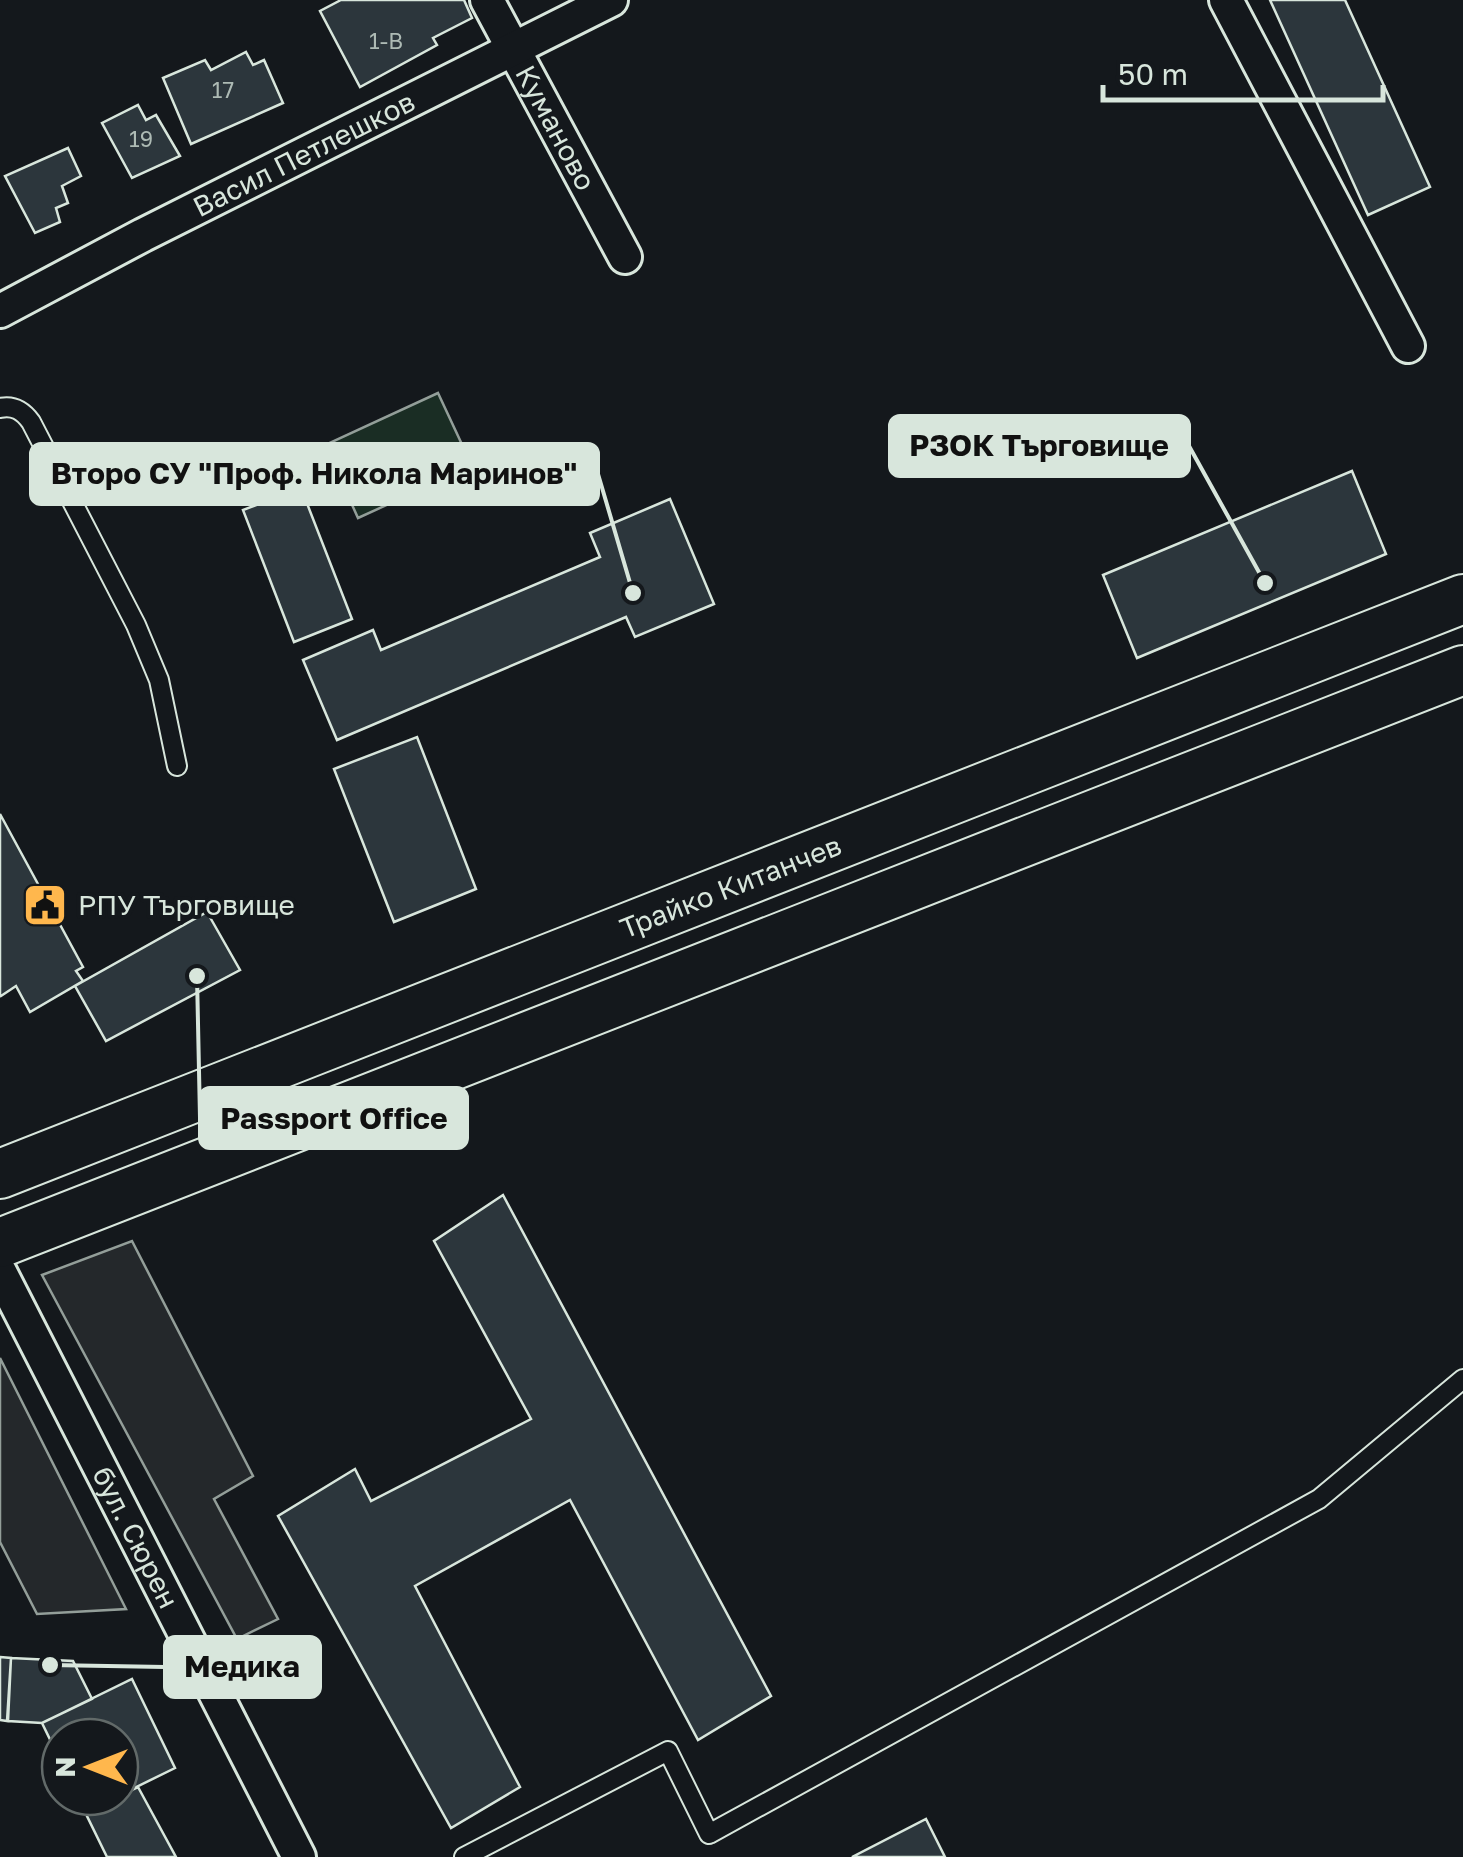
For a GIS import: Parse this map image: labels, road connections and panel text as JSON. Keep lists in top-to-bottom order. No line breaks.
{"streets":{"street":["Куманово","Васил Петлешков","Трайко Китанчев","бул. Сюрен"]},"crossings":[["Куманово","Васил Петлешков"]],"places":{"other":["РЗОК Търговище","Второ СУ \"Проф. Никола Маринов\"","Passport Office","Медика"],"public building":["РПУ Търговище"]},"house_numbers":["1-В","17","19"],"scale_bar":"50 m","north":"left"}
